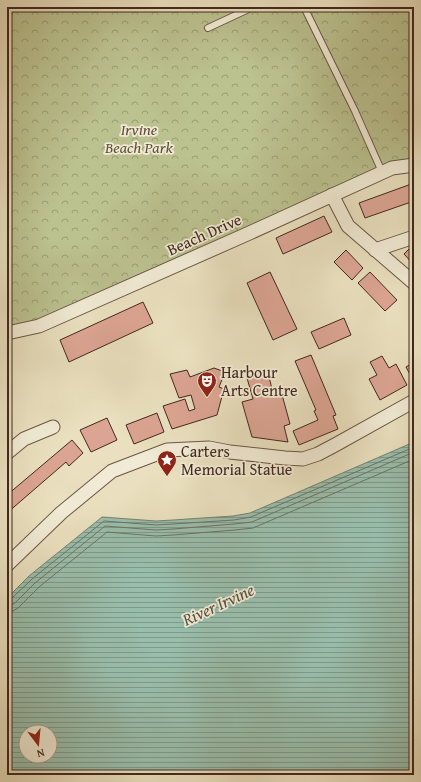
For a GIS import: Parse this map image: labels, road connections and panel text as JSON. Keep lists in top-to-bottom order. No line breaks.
{"streets":{"street":["Beach Drive"]},"water":["River Irvine"],"parks":["Irvine Beach Park"],"places":{"theatre":["Harbour Arts Centre"],"place":["Carters Memorial Statue"]},"north":"bottom"}
